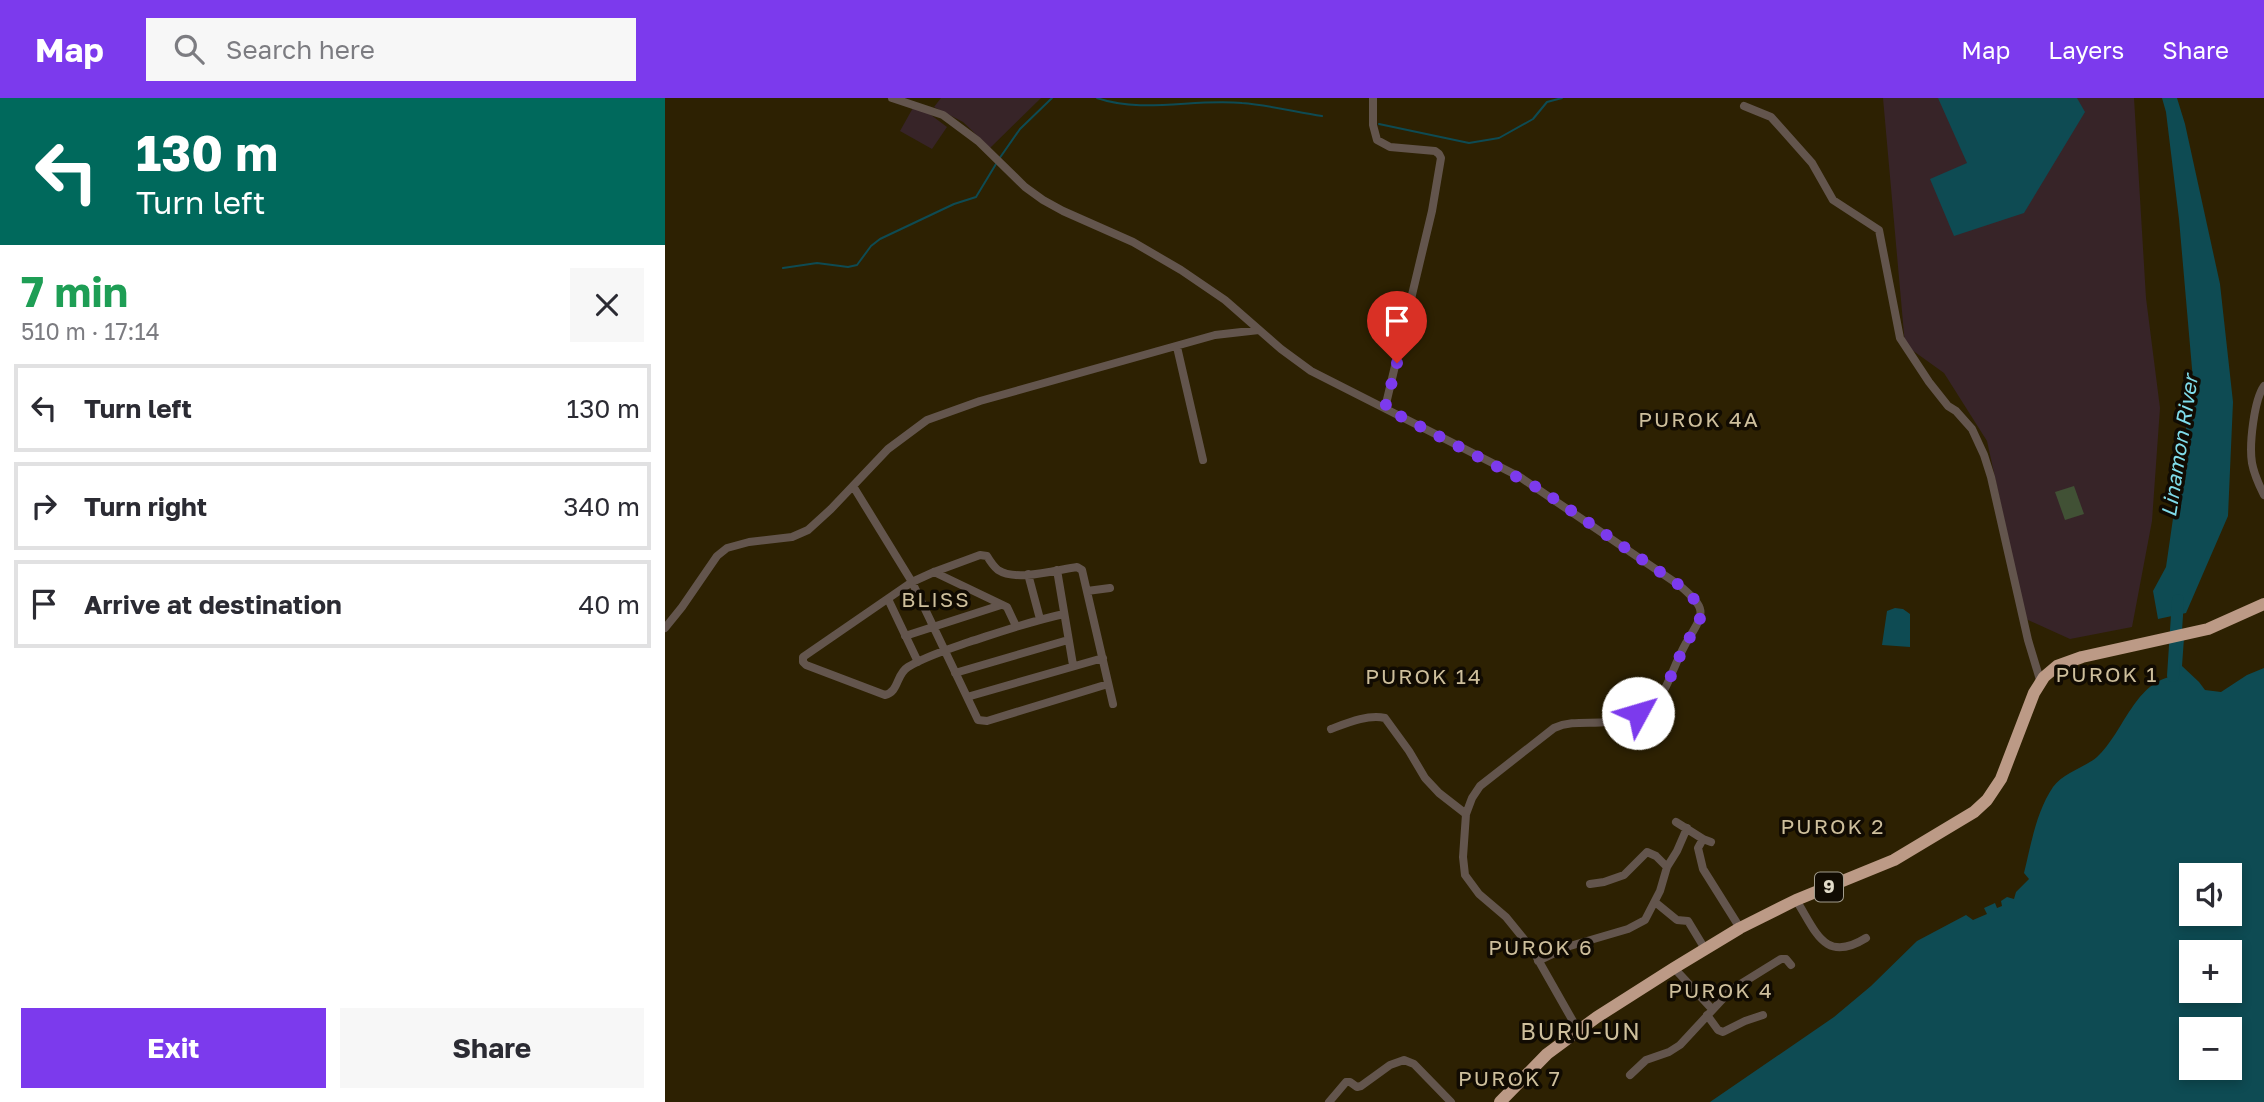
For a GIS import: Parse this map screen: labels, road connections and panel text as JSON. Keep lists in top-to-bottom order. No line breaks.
{"streets":{"highway":["9"]},"districts":["PUROK 4A","BLISS","PUROK 1","PUROK 14","PUROK 2","PUROK 6","PUROK 4","BURU-UN","PUROK 7"],"water":["Linamon River"],"page":{"header":"Map","search":"Search here","nav":["Map","Layers","Share"],"turn":["130 m","Turn left"],"heading":["7 min","510 m · 17:14"],"list":[{"name":"Turn left","value":"130 m"},{"name":"Turn right","value":"340 m"},{"name":"Arrive at destination","value":"40 m"}],"map_buttons":["+","−"],"buttons":["Exit","Share"]}}
